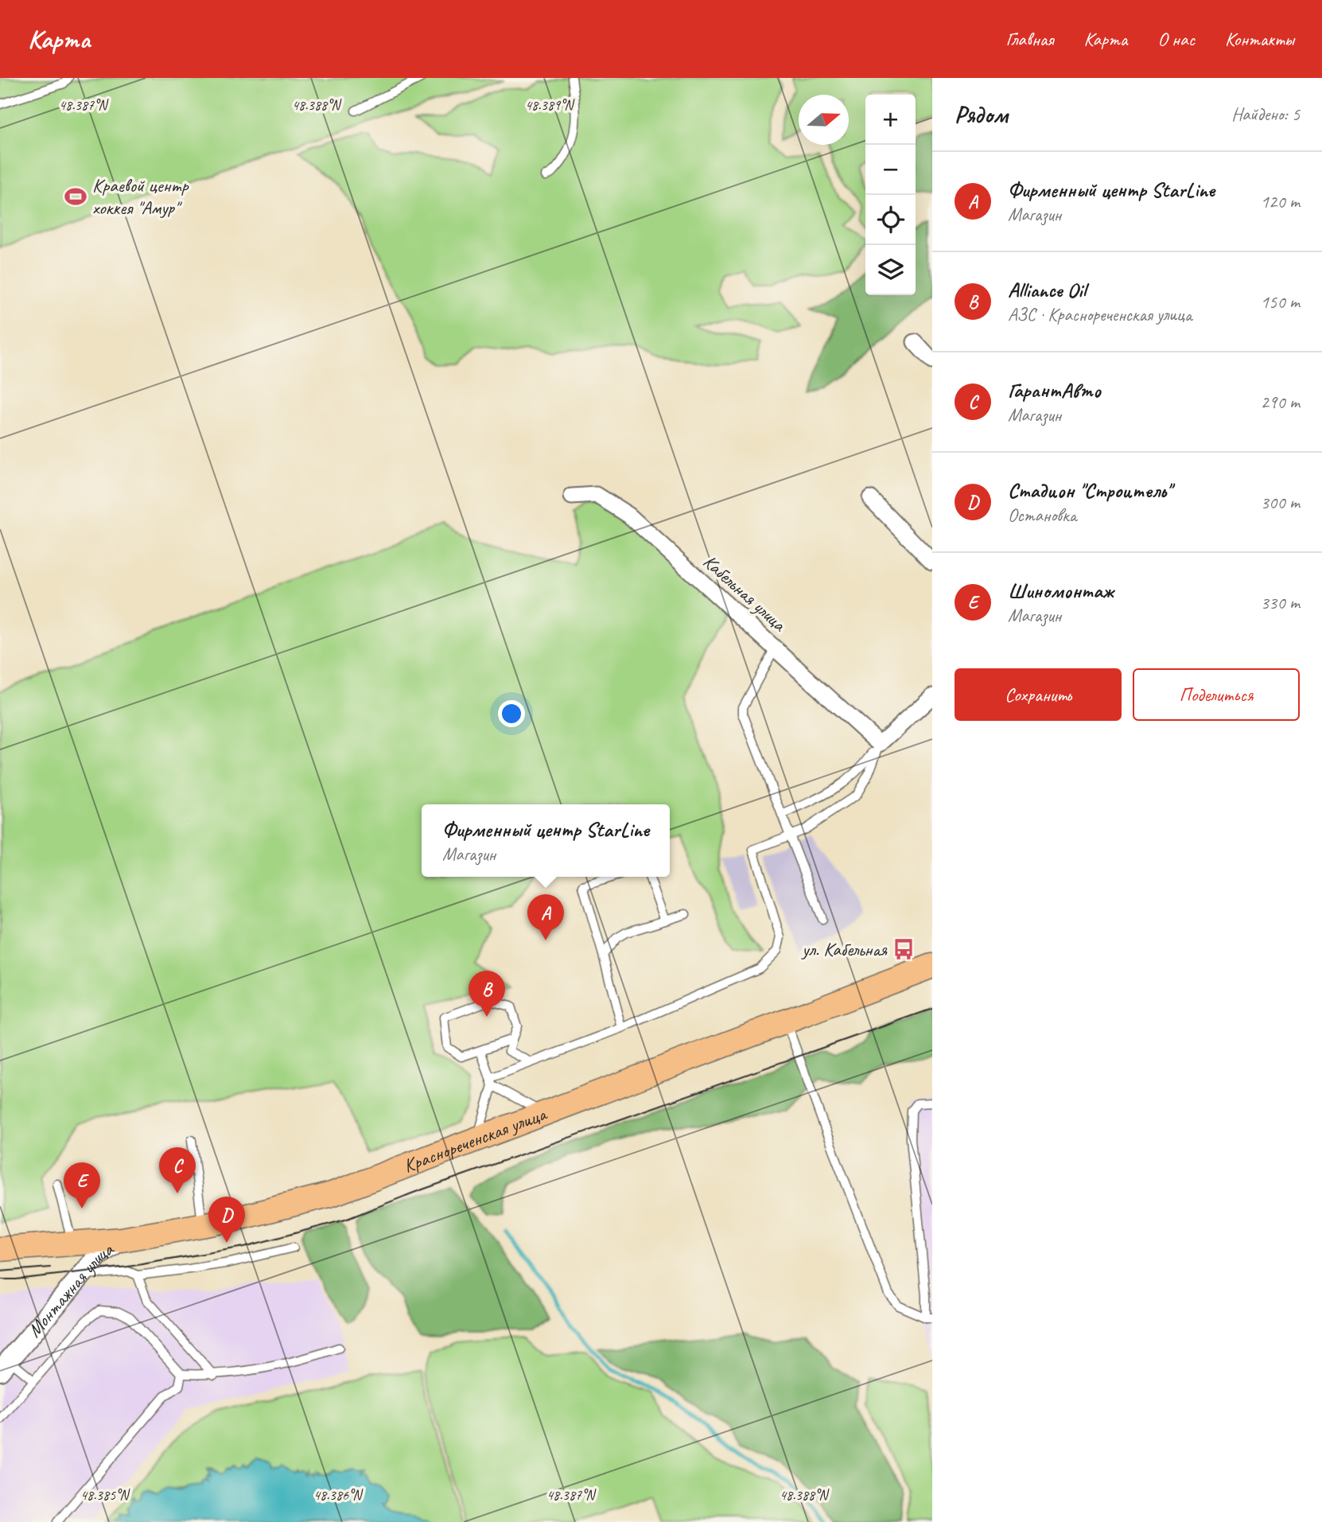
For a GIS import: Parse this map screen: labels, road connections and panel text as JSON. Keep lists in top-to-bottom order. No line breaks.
{"streets":{"main road":["Краснореченская улица"],"street":["Кабельная улица","Монтажная улица"]},"crossings":[["Краснореченская улица","Монтажная улица"]],"places":{"sports":["Краевой центр хоккея \"Амур\""],"bus stop":["ул. Кабельная"]},"north":"right","page":{"header":"Карта","nav":["Главная","Карта","О нас","Контакты"],"heading":["Рядом","Найдено: 5"],"map_buttons":["+","−"],"list":[{"mark":"A","name":"Фирменный центр StarLine","note":"Магазин","value":"120 m"},{"mark":"B","name":"Alliance Oil","note":"АЗС · Краснореченская улица","value":"150 m"},{"mark":"C","name":"ГарантАвто","note":"Магазин","value":"290 m"},{"mark":"D","name":"Стадион \"Строитель\"","note":"Остановка","value":"300 m"},{"mark":"E","name":"Шиномонтаж","note":"Магазин","value":"330 m"}],"buttons":["Сохранить","Поделиться"],"popup":["Фирменный центр StarLine","Магазин"],"pins":["A","B","C","E","D"]},"coordinates":["48.387°N","48.388°N","48.389°N","48.385°N","48.386°N"]}
